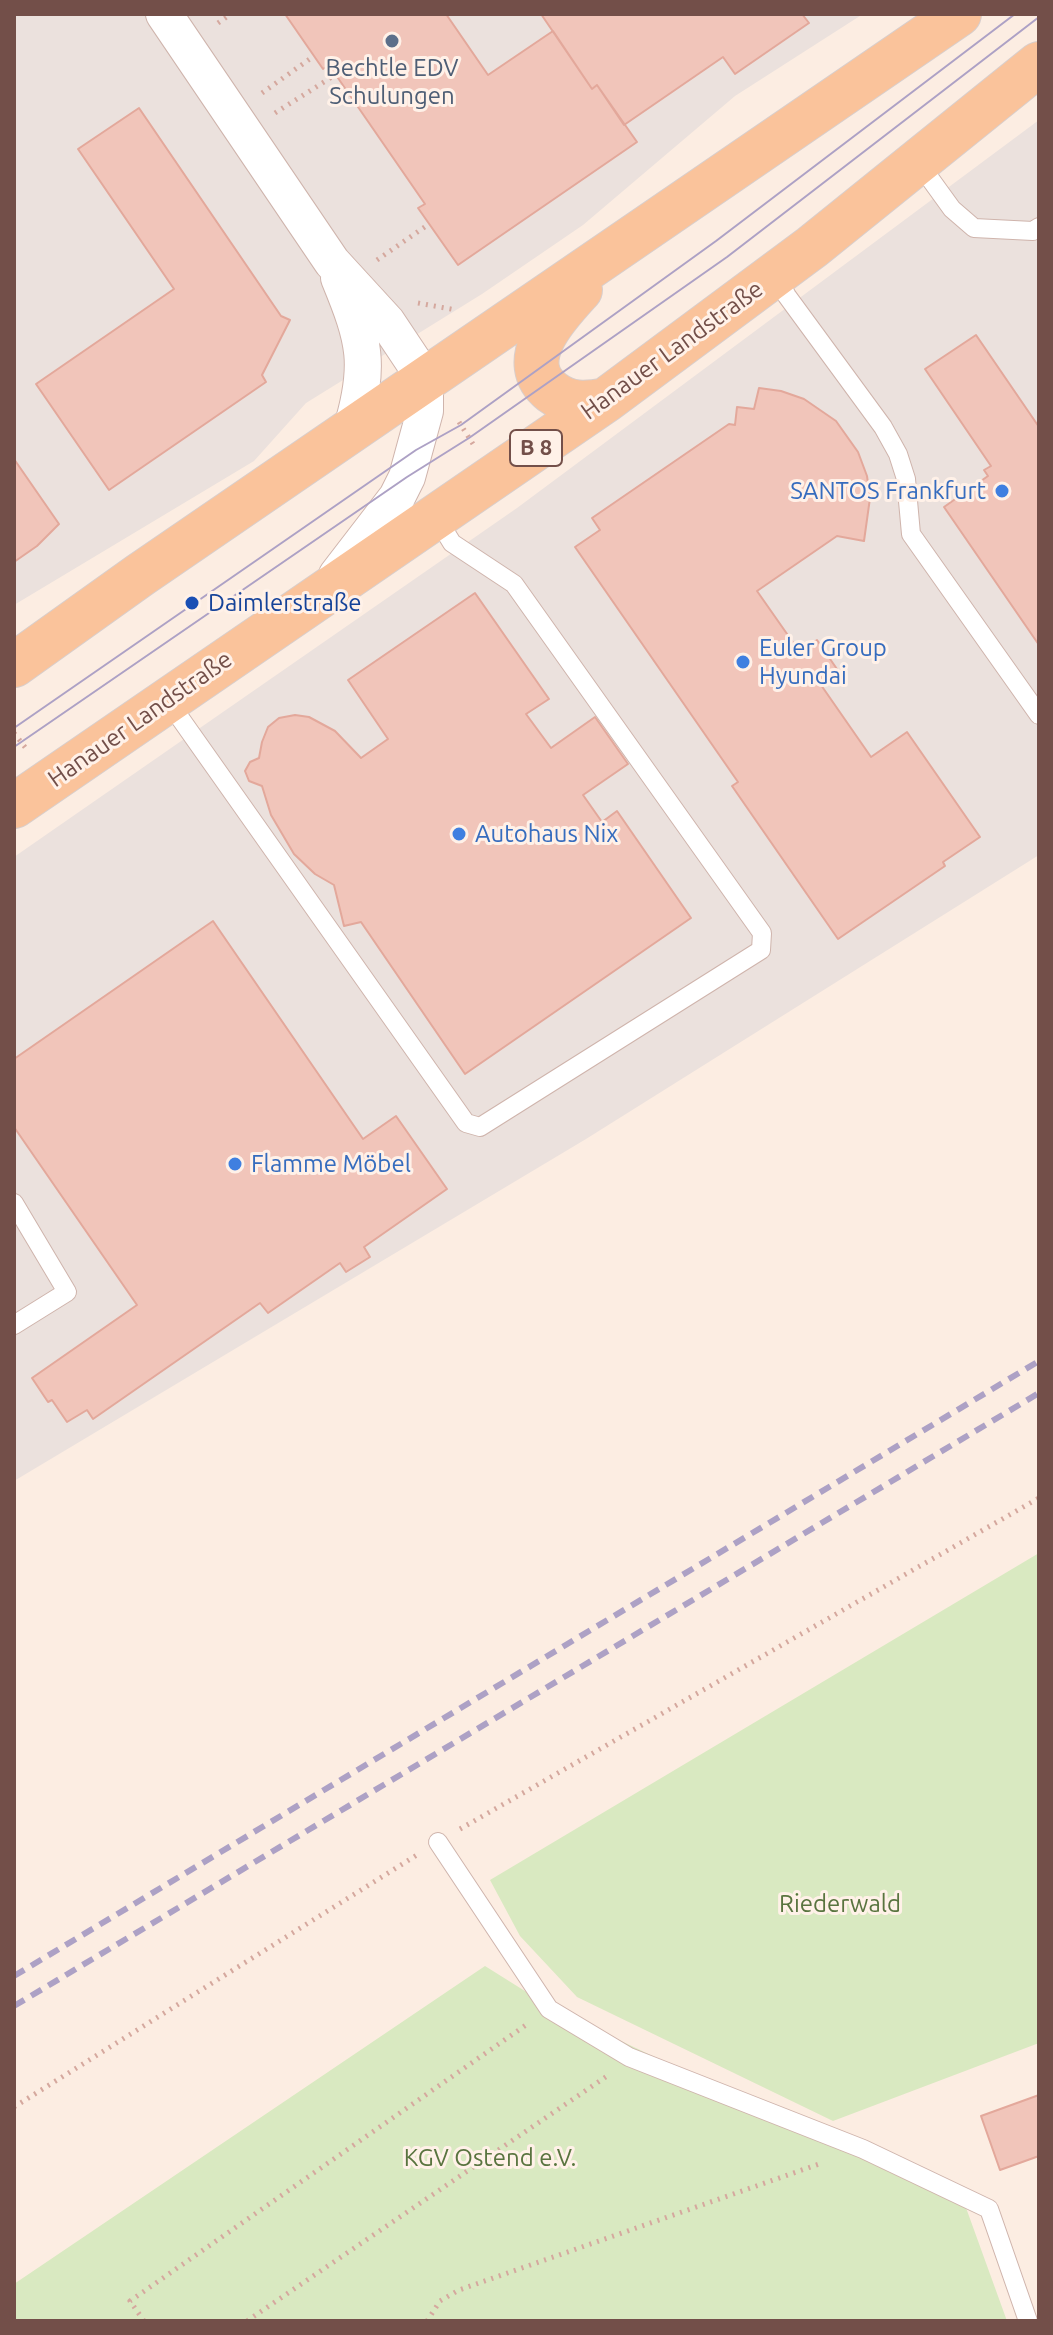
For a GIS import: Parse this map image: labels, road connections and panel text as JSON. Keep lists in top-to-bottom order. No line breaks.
{"streets":{"main road":["Hanauer Landstraße","B 8"]},"parks":["Riederwald","KGV Ostend e.V."],"places":["Bechtle EDV Schulungen","SANTOS Frankfurt","Daimlerstraße","Euler Group Hyundai","Autohaus Nix","Flamme Möbel"]}
